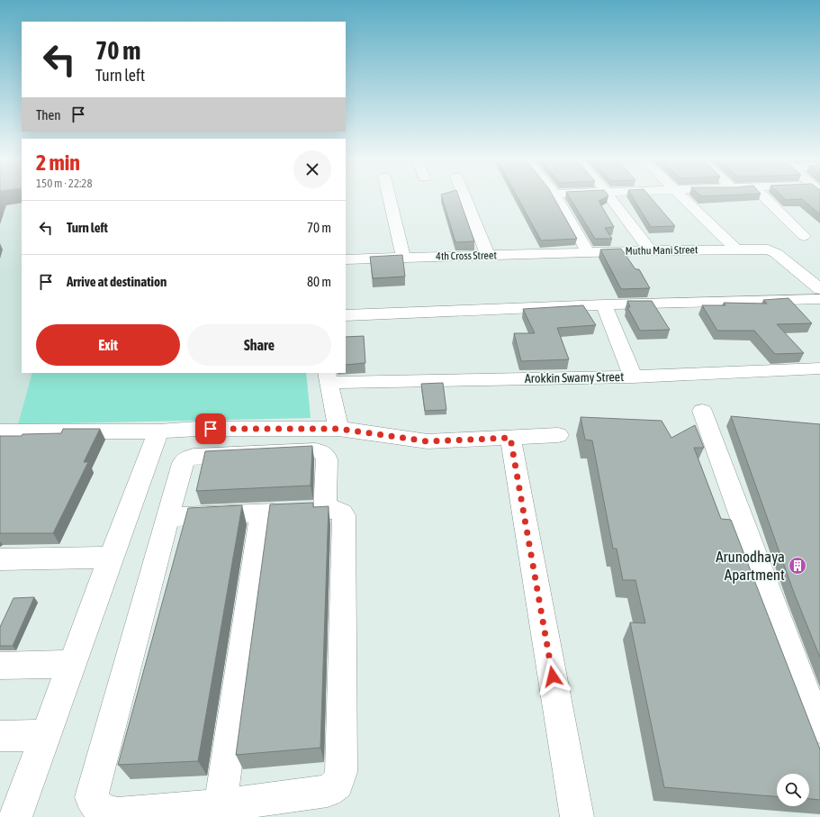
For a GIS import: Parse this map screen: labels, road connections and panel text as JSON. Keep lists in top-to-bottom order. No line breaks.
{"streets":{"street":["Muthu Mani Street","4th Cross Street","Arokkin Swamy Street"]},"crossings":[["Muthu Mani Street","4th Cross Street"]],"places":{"building":["Arunodhaya Apartment"]},"page":{"turn":["70 m","Turn left"],"then":"Then","heading":["2 min","150 m · 22:28"],"list":[{"name":"Turn left","value":"70 m"},{"name":"Arrive at destination","value":"80 m"}],"buttons":["Exit","Share"]}}
